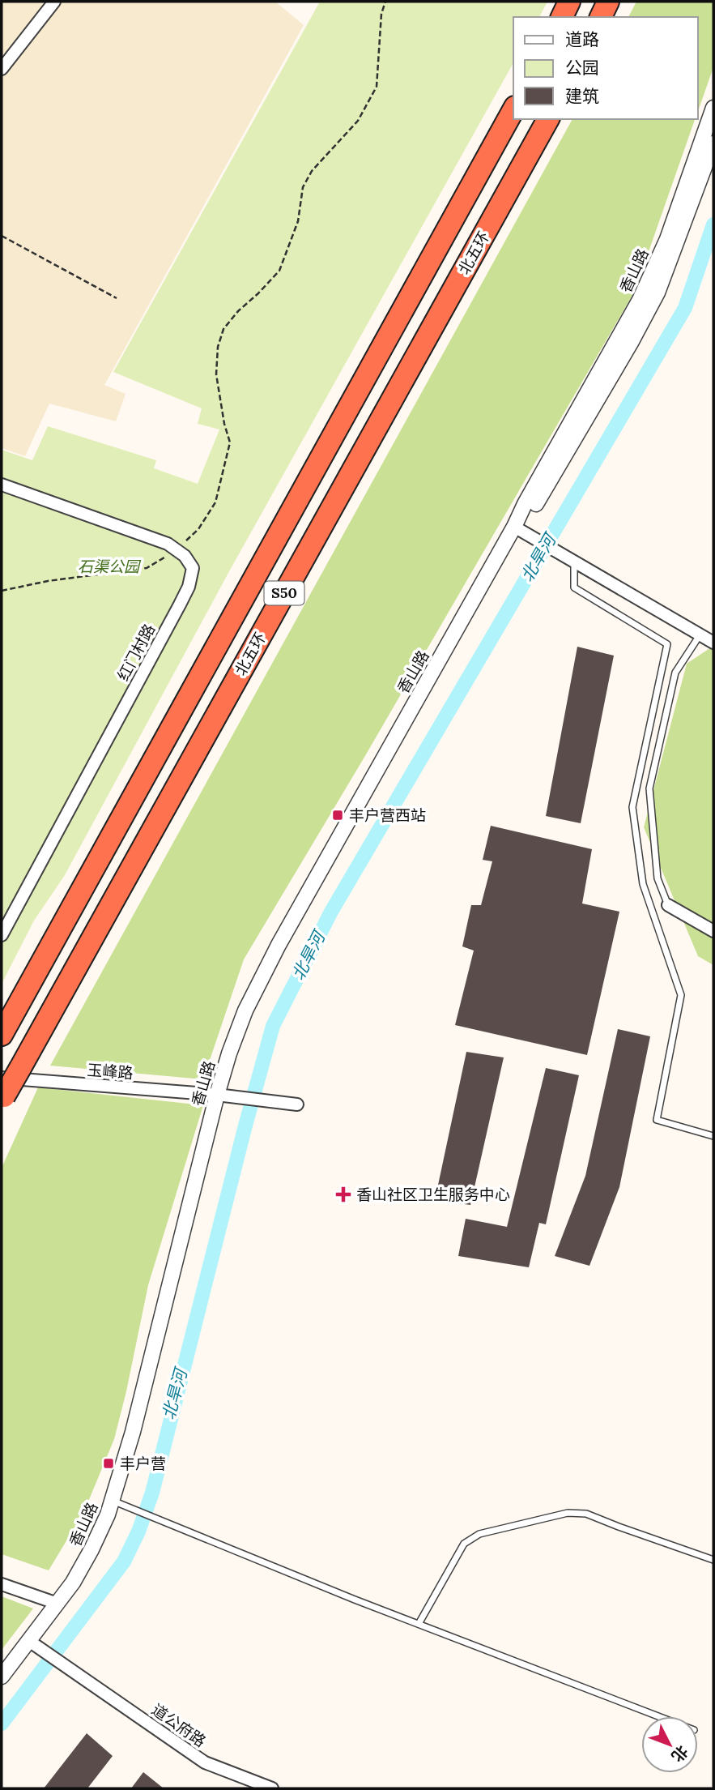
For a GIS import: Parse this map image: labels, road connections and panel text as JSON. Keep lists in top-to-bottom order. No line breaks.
{"streets":{"highway":["北五环","S50"],"street":["香山路","红门村路","玉峰路","道公府路"]},"crossings":[["北五环","玉峰路"],["香山路","玉峰路"],["香山路","道公府路"]],"water":["北旱河"],"parks":["石渠公园"],"places":{"transit":["丰户营西站","丰户营"],"health":["香山社区卫生服务中心"]},"legend":["道路","公园","建筑"],"north":"bottom right"}
